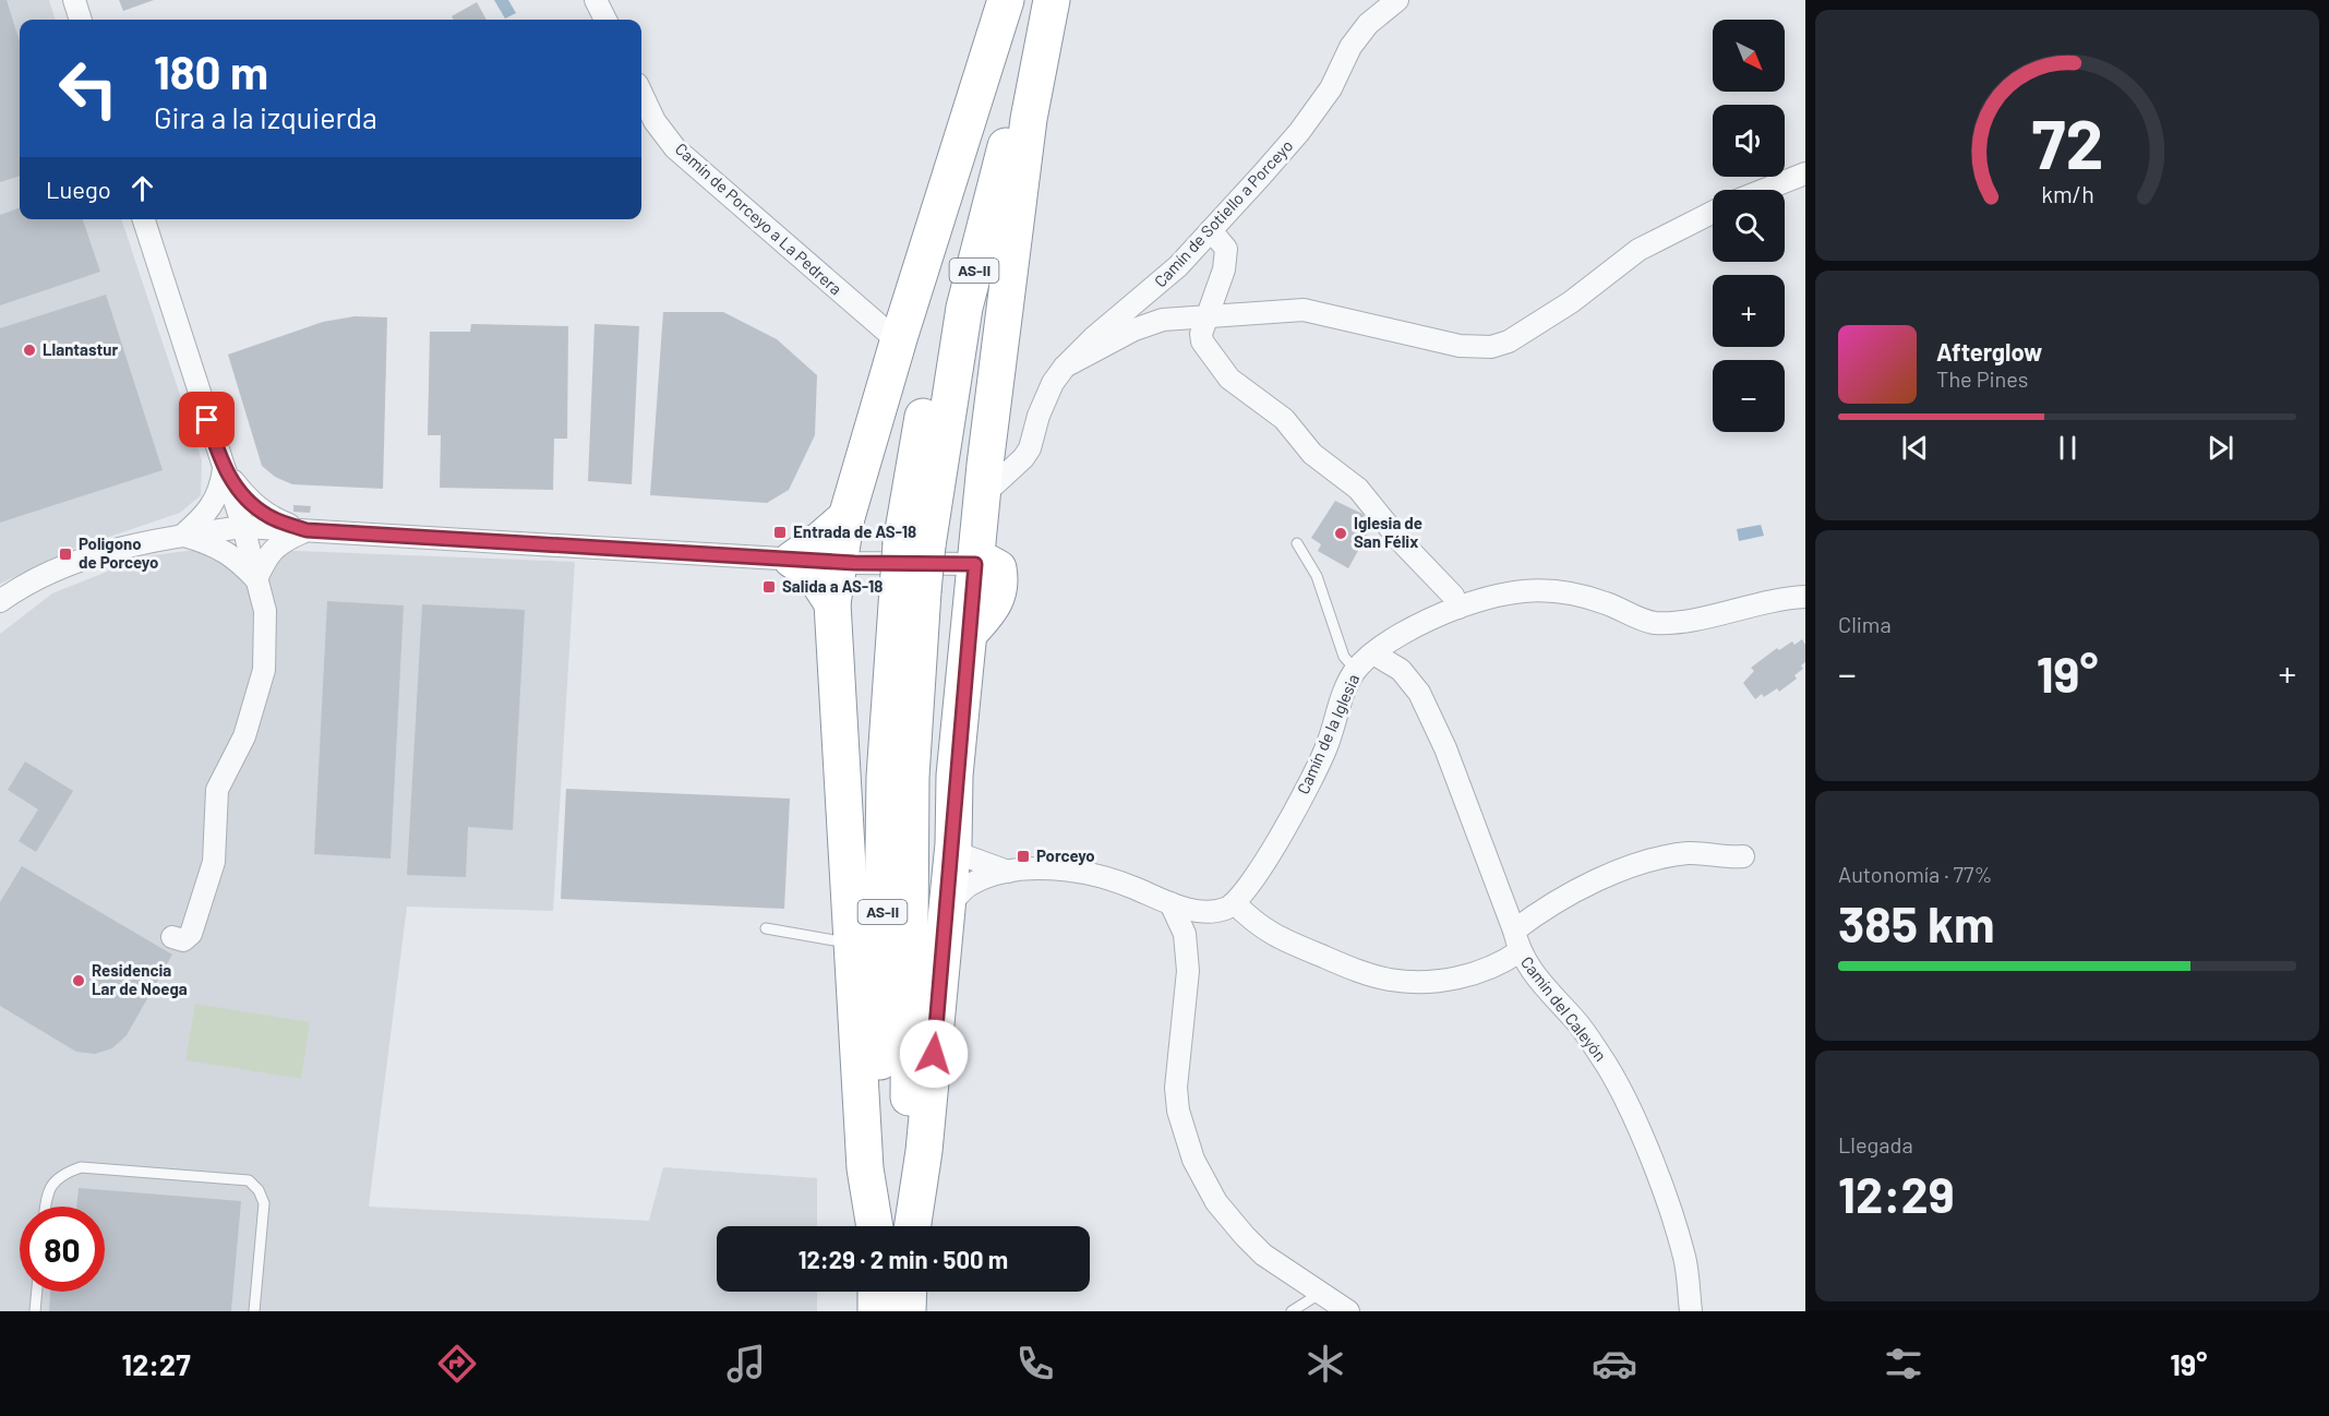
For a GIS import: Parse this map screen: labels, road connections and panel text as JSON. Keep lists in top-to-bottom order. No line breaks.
{"streets":{"highway":["AS-II"],"street":["Camín de Sotiello a Porceyo","Camín de Porceyo a La Pedrera","Camín de la Iglesia","Camín del Caleyón"]},"crossings":[["Camín de la Iglesia","Camín del Caleyón"]],"places":{"other":["Llantastur","Iglesia de San Félix","Residencia Lar de Noega"],"transit":["Entrada de AS-18","Poligono de Porceyo","Salida a AS-18","Porceyo"]},"north":"bottom right","page":{"map_buttons":["+","−"],"turn":["180 m","Gira a la izquierda"],"then":"Luego","song":["Afterglow","The Pines"],"tile":["Clima",["Autonomía · 77%","385 km"],["Llegada","12:29"]],"heat":["−","19°","+"],"limit":"80","trip":"12:29 · 2 min · 500 m","tabs":["12:27","19°"],"gauge":["72","km/h"]}}
